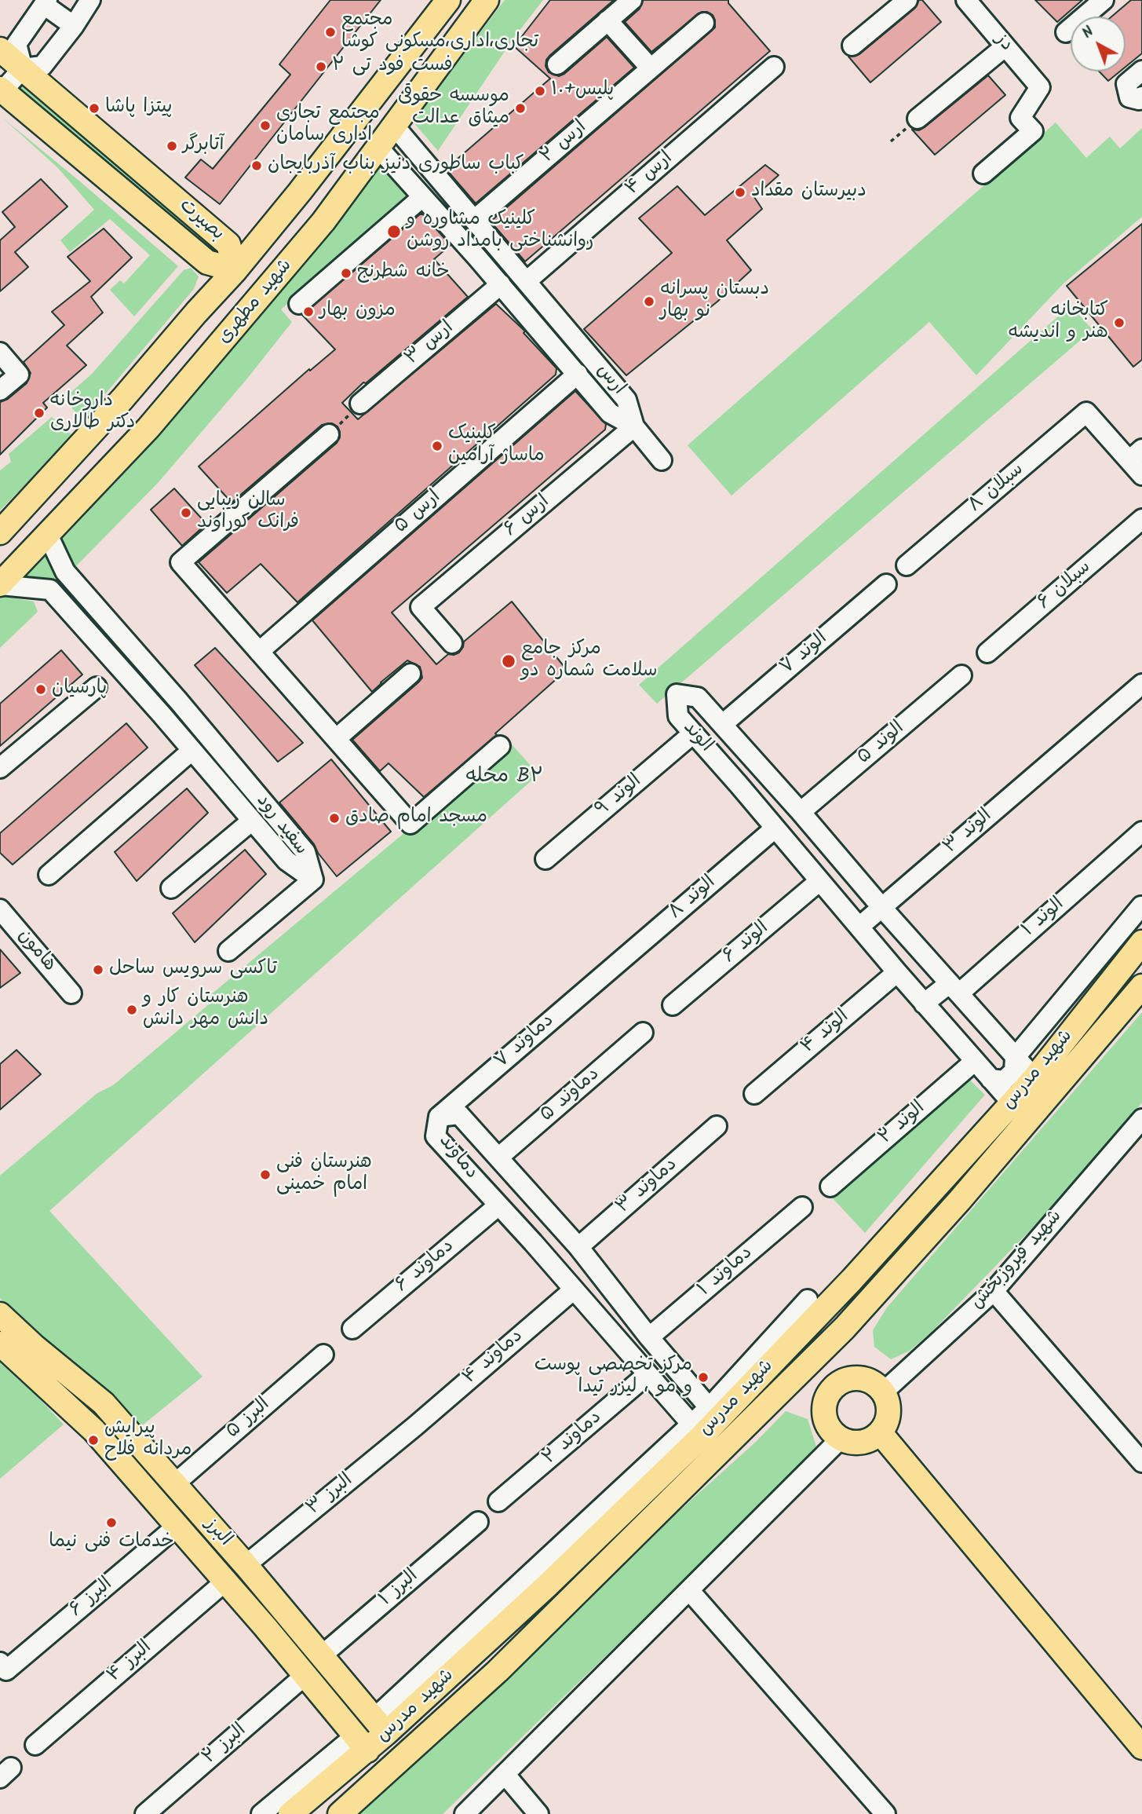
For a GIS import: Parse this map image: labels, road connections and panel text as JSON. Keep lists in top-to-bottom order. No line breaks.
{"streets":{"main road":["بصیرت","شهید مطهری","شهید مدرس","البرز"],"street":["دز","ارس ۲","ارس ۴","ارس ۳","ارس","سبلان ۸","ارس ۵","ارس ۶","سبلان ۶","الوند ۷","الوند","الوند ۵","الوند ۹","سفید رود","الوند ۳","الوند ۸","الوند ۱","الوند ۶","هامون","الوند ۴","دماوند ۷","دماوند ۵","الوند ۲","دماوند","دماوند ۳","شهید فیروزبخش","دماوند ۶","دماوند ۱","دماوند ۴","البرز ۵","دماوند ۲","البرز ۳","البرز ۱","البرز ۶","البرز ۴","البرز ۲"]},"crossings":[["ارس ۲","ارس"],["ارس ۴","ارس"],["بصیرت","شهید مطهری"],["شهید مطهری","ارس"],["شهید مطهری","سفید رود"],["ارس ۳","ارس"],["ارس","ارس ۵"],["ارس","ارس ۶"],["الوند ۷","الوند"],["الوند","الوند ۵"],["الوند","الوند ۹"],["الوند","الوند ۳"],["الوند","الوند ۸"],["الوند","الوند ۱"],["الوند","الوند ۶"],["الوند","الوند ۴"],["الوند","شهید مدرس"],["الوند","الوند ۲"],["الوند ۸","دماوند ۷"],["دماوند ۷","دماوند"],["شهید مدرس","دماوند"],["شهید مدرس","البرز"],["دماوند ۵","دماوند"],["دماوند","دماوند ۳"],["دماوند","دماوند ۶"],["دماوند","دماوند ۱"],["دماوند","دماوند ۴"],["دماوند","دماوند ۲"],["دماوند ۴","البرز ۳"],["البرز ۵","البرز"],["البرز ۳","البرز"],["البرز","البرز ۱"],["البرز","البرز ۶"],["البرز","البرز ۴"],["البرز","البرز ۲"]],"districts":["محله B۲"],"places":["مجتمع تجاری،اداری،مسکونی کوشا","فست فود تی ۲","پلیس+۱۰","پیتزا پاشا","موسسه حقوقی میثاق عدالت","مجتمع تجاری اداری سامان","آتابرگر","کباب ساطوری دنیز بناب آذربایجان","دبیرستان مقداد","کلینیک مشاوره و روانشناختی بامداد روشن","خانه شطرنج","دبستان پسرانه نو بهار","مزون بهار","کتابخانه هنر و اندیشه","داروخانه دکتر طالاری","کلینیک ماساژ آرامین","سالن زیبایی فرانک کوراوند","مرکز جامع سلامت شماره دو","پارسیان","مسجد امام صادق","تاکسی سرویس ساحل","هنرستان کار و دانش مهر دانش","هنرستان فنی امام خمینی","مرکز تخصصی پوست و مو ، لیزر تیدا","پیرایش مردانه فلاح","خدمات فنی نیما"],"north":"top left"}
